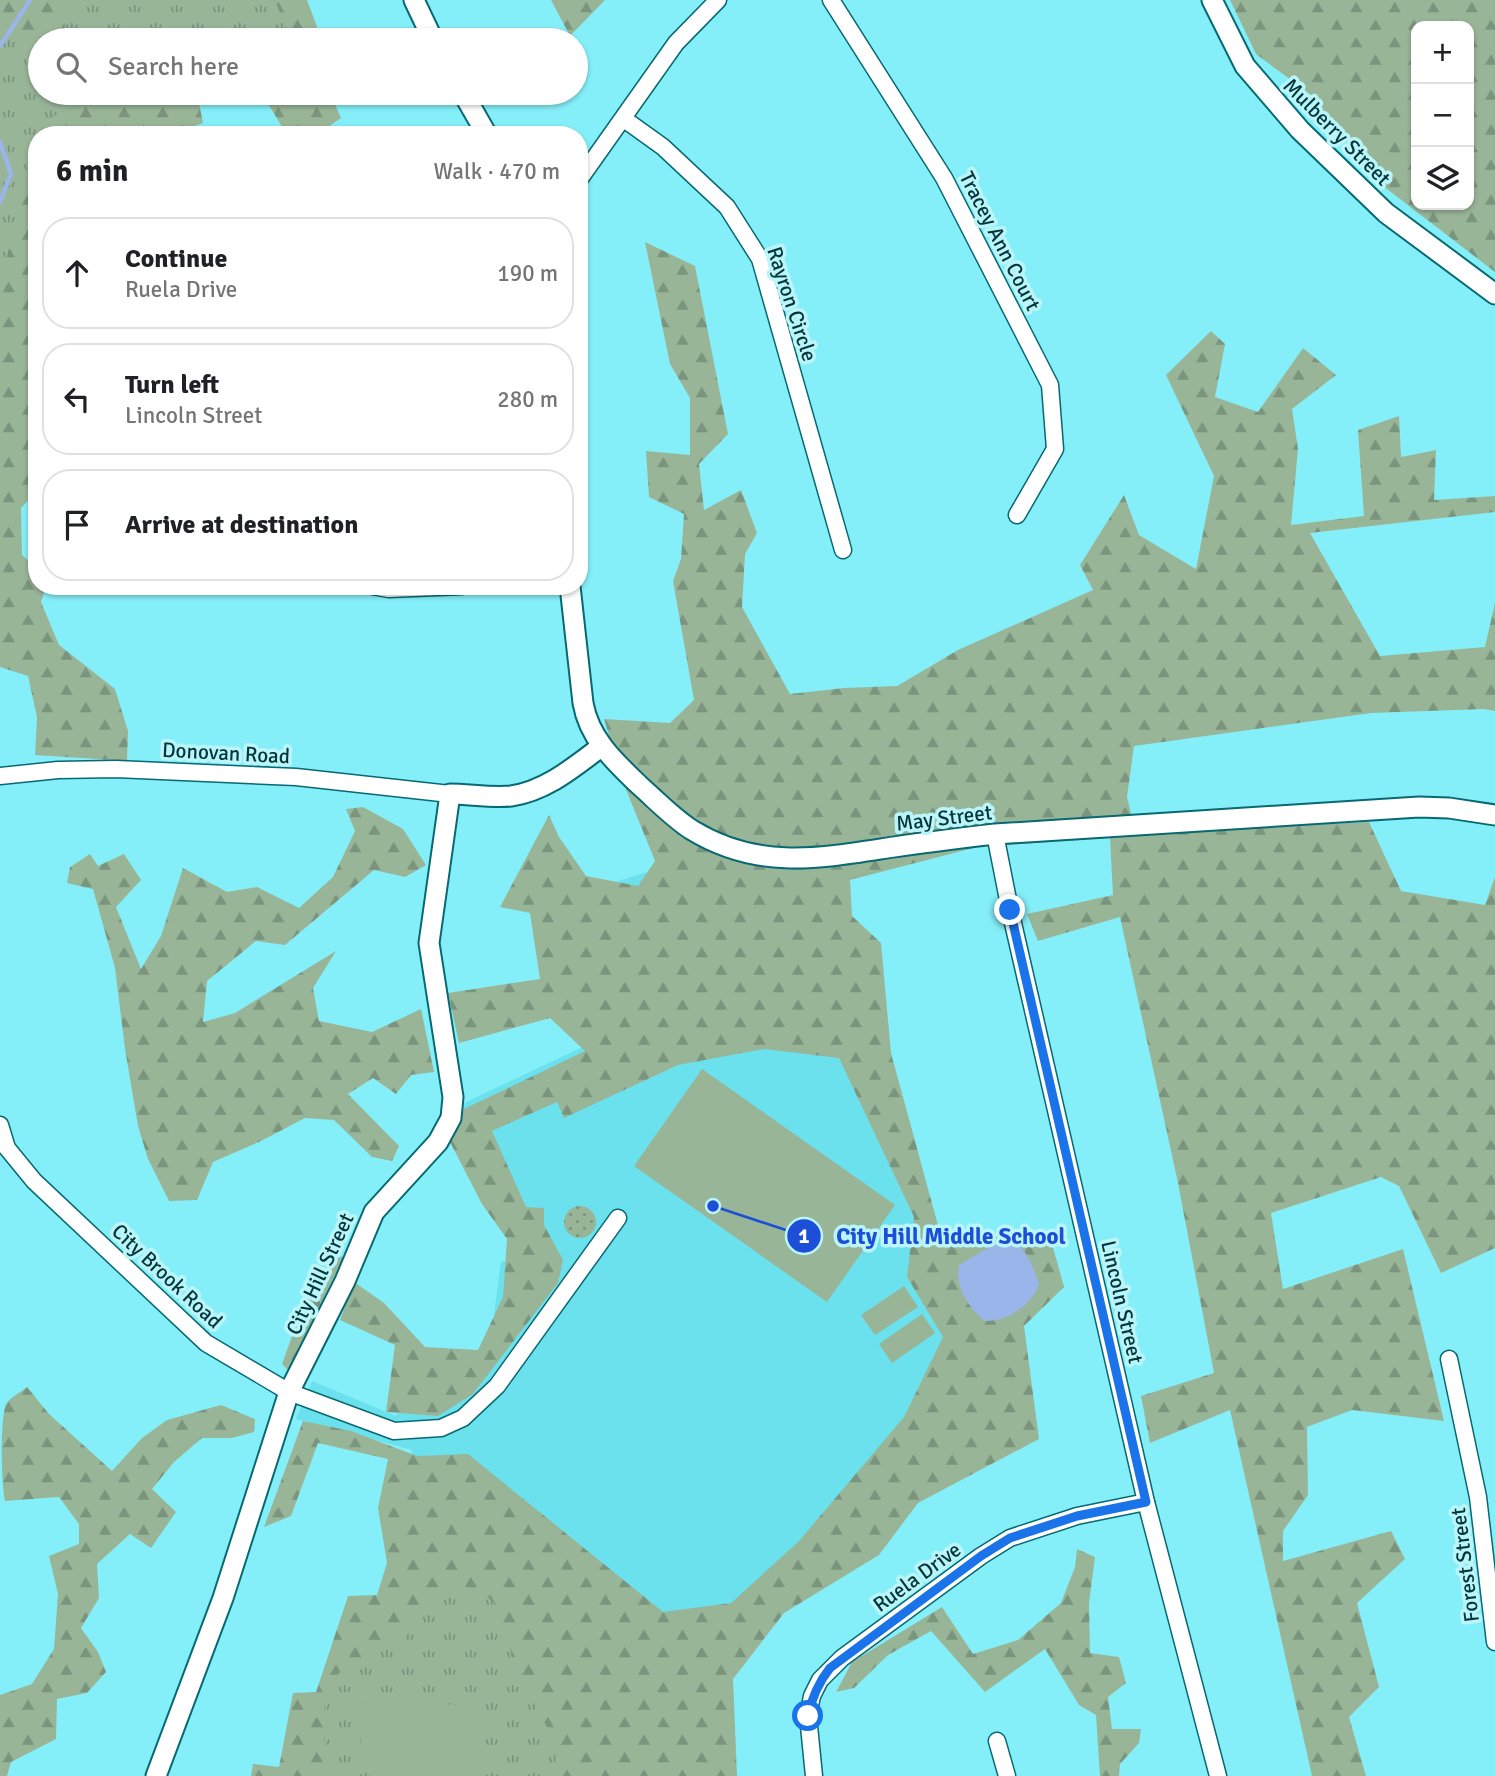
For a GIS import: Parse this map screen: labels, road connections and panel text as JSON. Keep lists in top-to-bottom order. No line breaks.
{"streets":{"street":["Mulberry Street","Tracey Ann Court","Rayron Circle","Donovan Road","May Street","City Hill Street","City Brook Road","Lincoln Street","Forest Street","Ruela Drive"]},"crossings":[["Donovan Road","City Hill Street"],["May Street","Lincoln Street"],["City Hill Street","City Brook Road"],["Lincoln Street","Ruela Drive"]],"places":["City Hill Middle School"],"page":{"map_buttons":["+","−"],"search":"Search here","heading":["6 min","Walk · 470 m"],"list":[["Continue","Ruela Drive","190 m"],["Turn left","Lincoln Street","280 m"],"Arrive at destination"]}}
